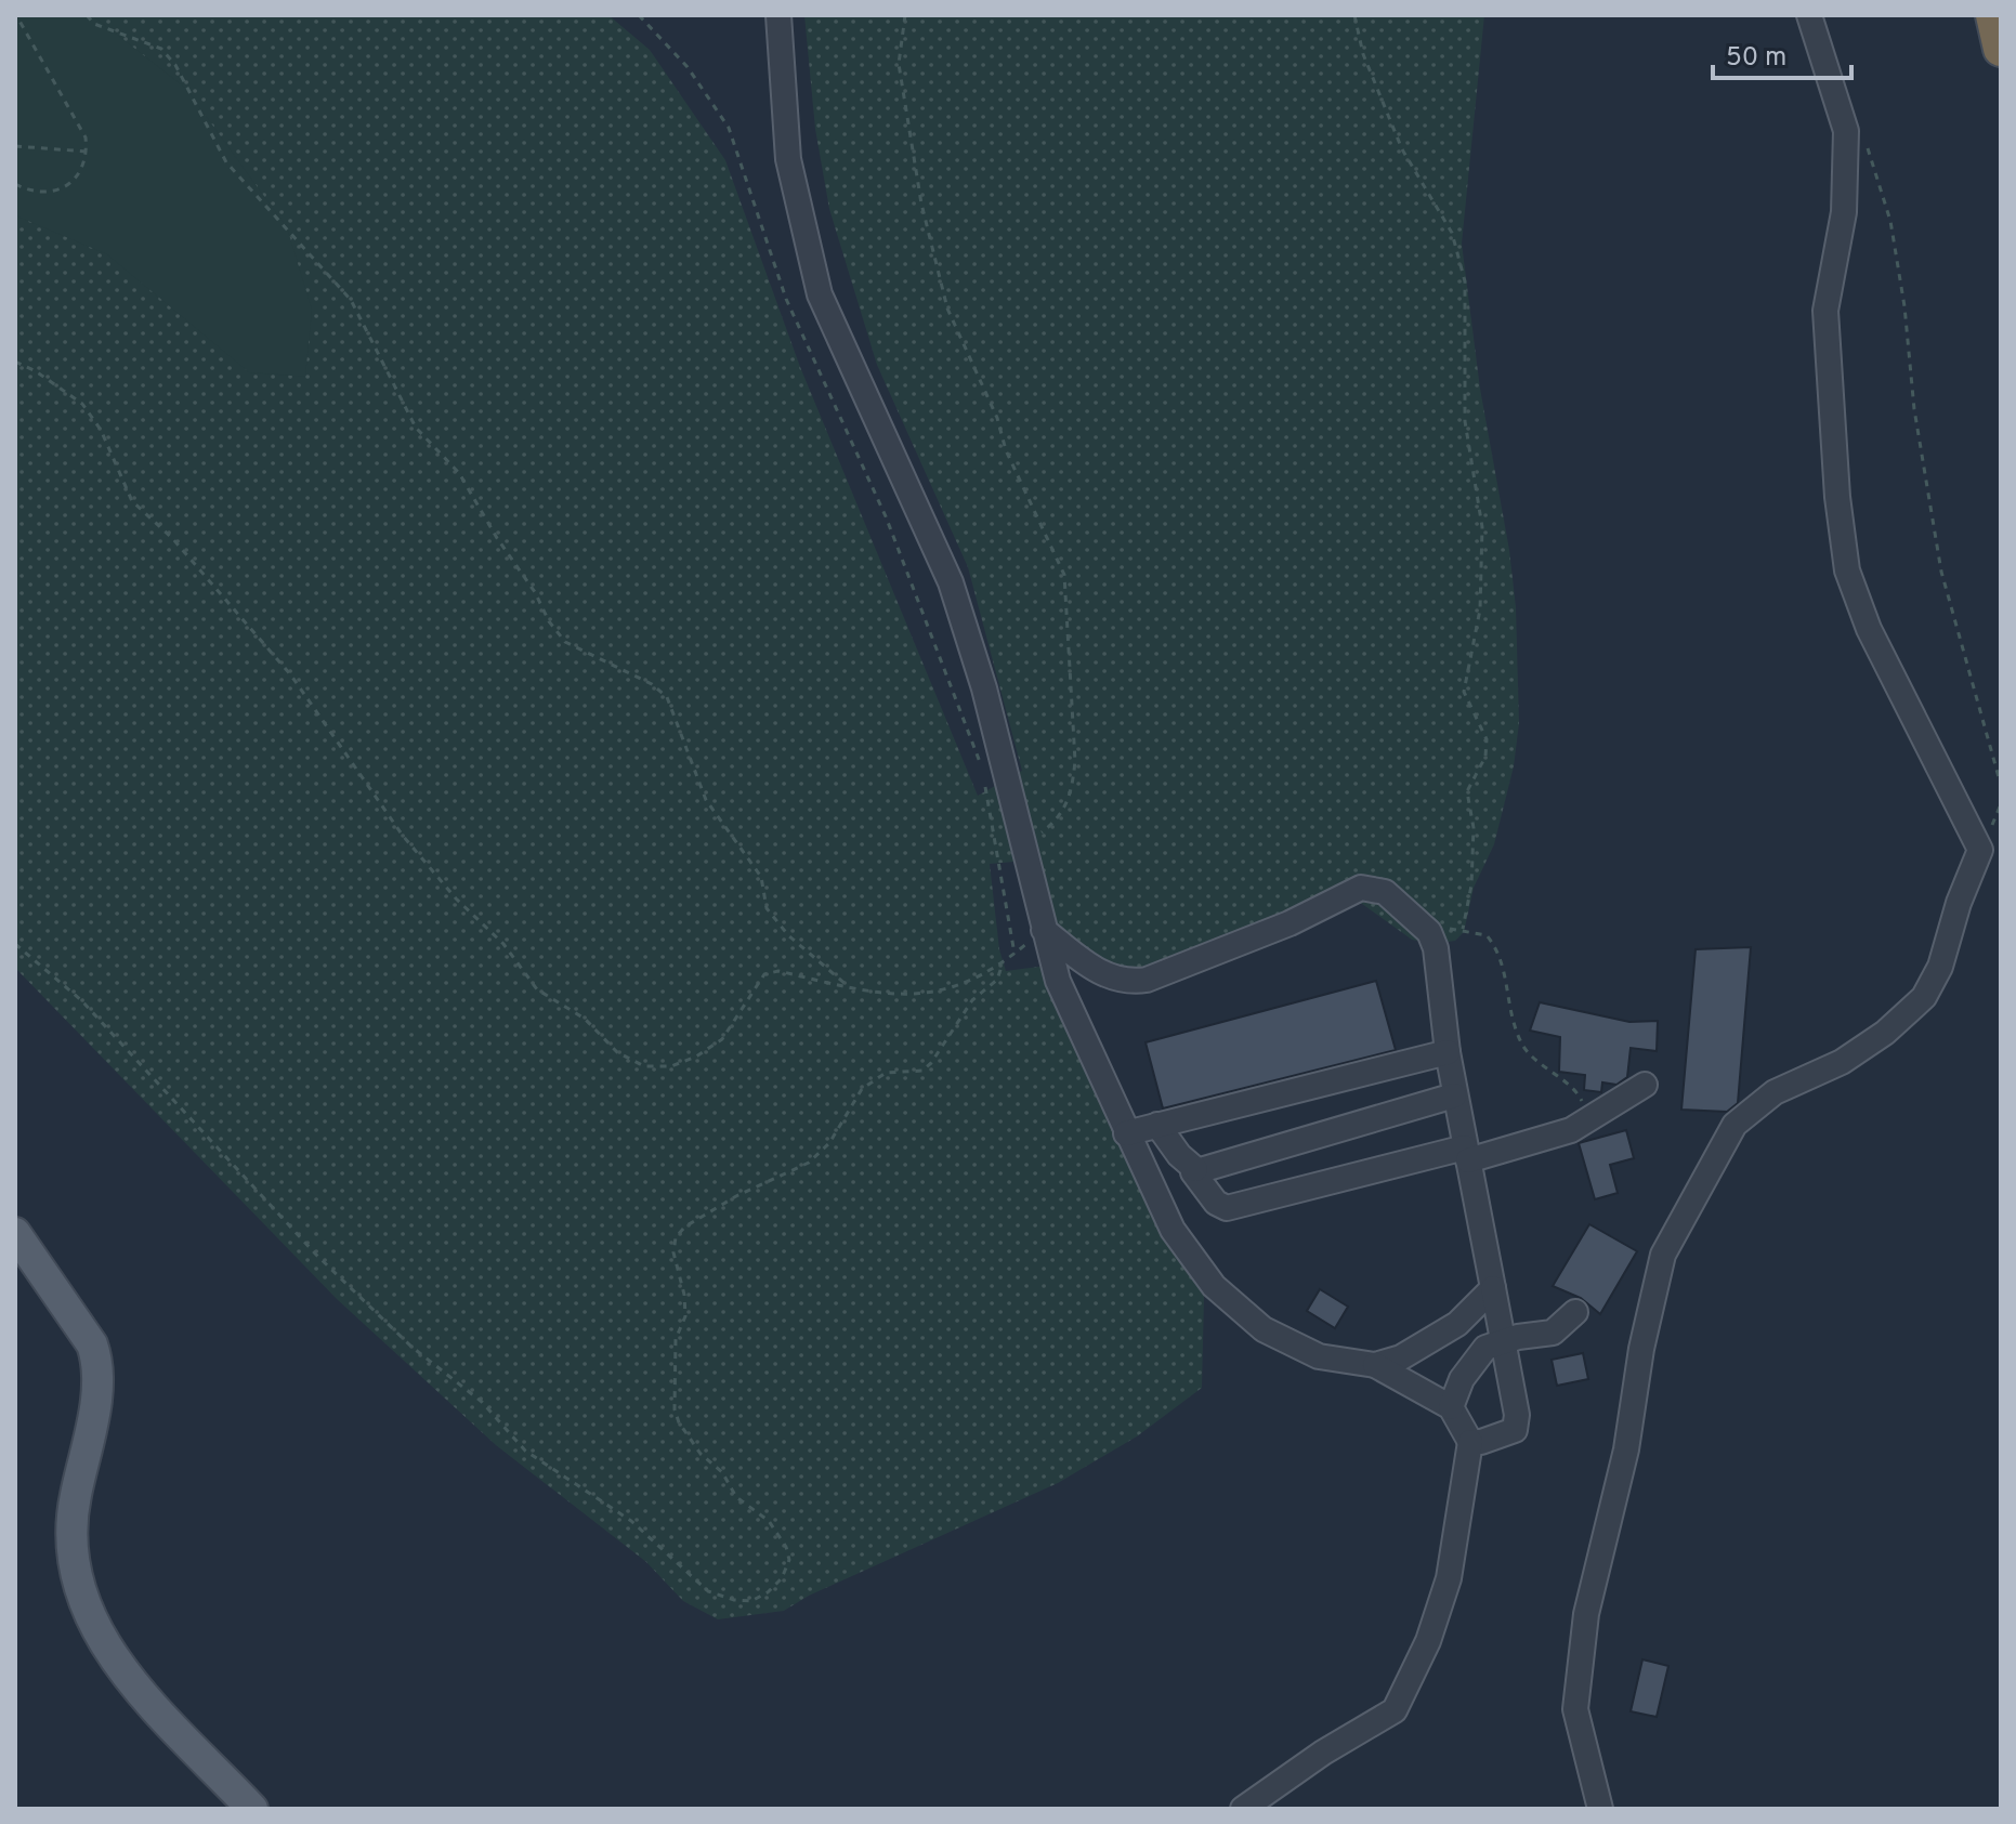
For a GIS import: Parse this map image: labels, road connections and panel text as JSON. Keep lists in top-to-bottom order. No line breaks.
{"scale_bar":"50 m"}
